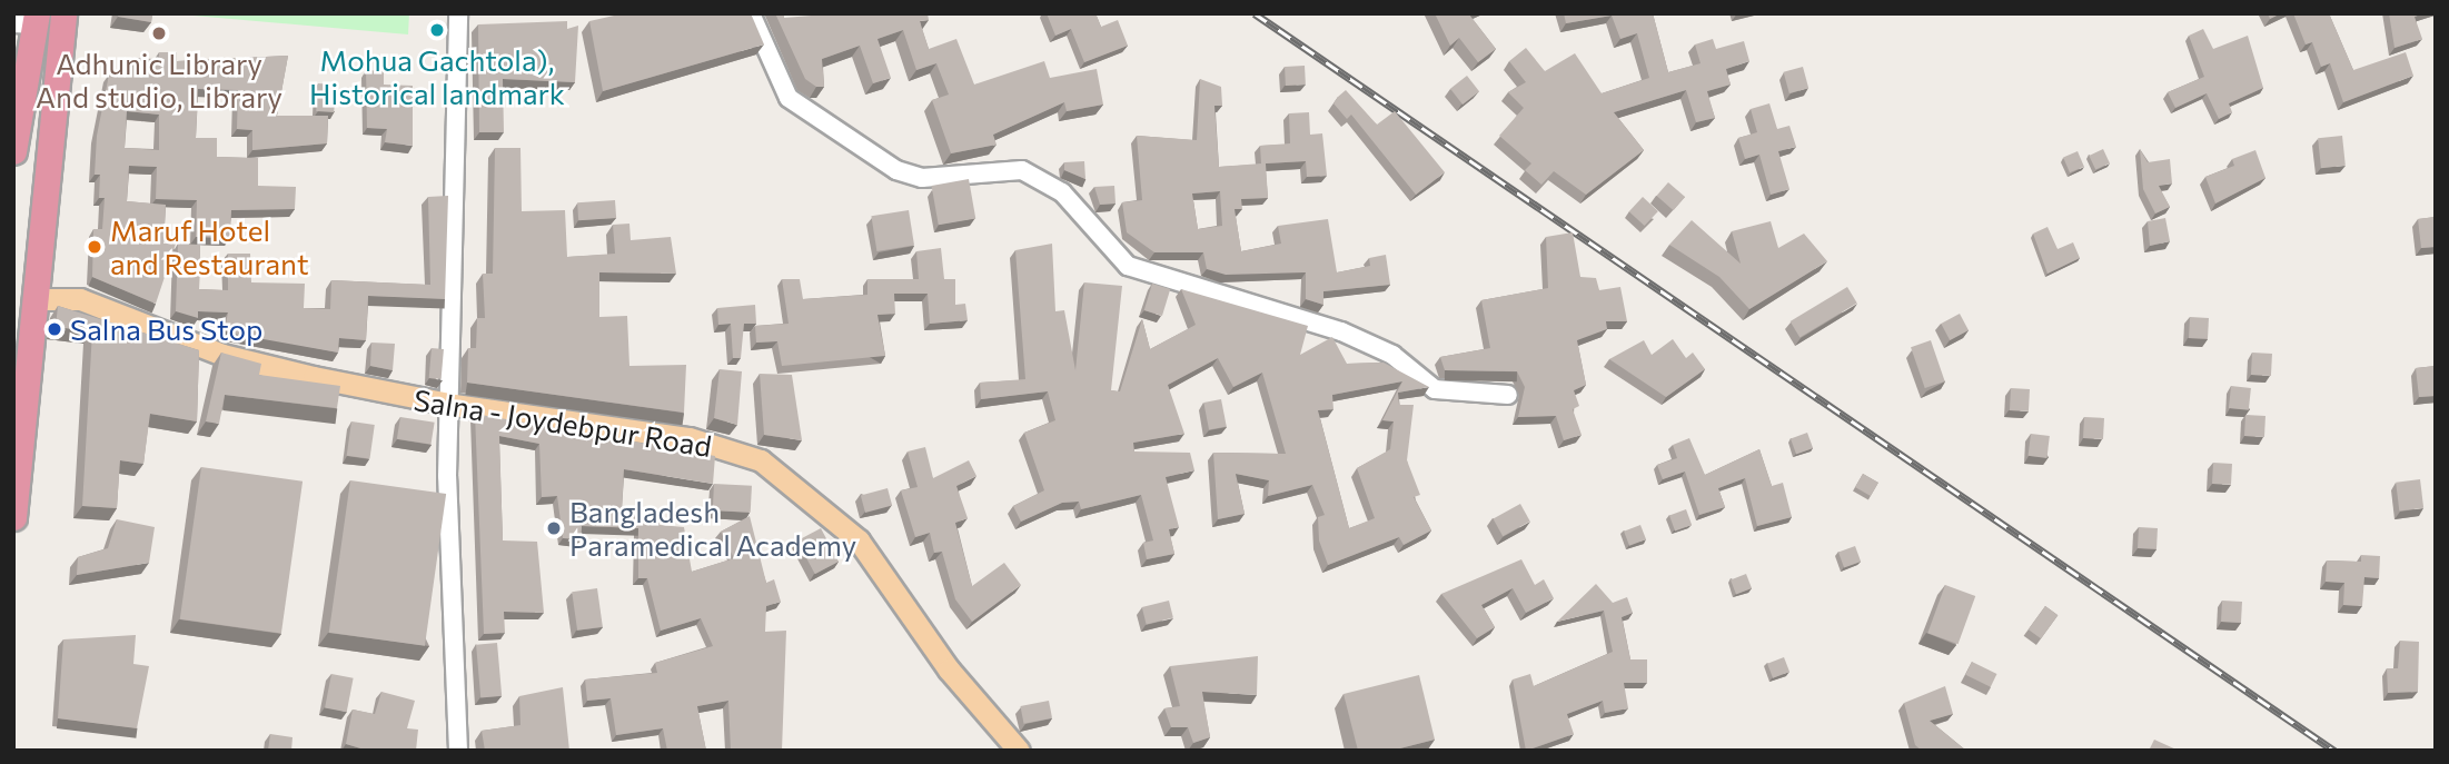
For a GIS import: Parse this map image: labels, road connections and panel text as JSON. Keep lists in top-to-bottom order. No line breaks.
{"streets":{"main road":["Salna - Joydebpur Road"]},"places":["Mohua Gachtola), Historical landmark","Adhunic Library And studio, Library","Maruf Hotel and Restaurant","Salna Bus Stop","Bangladesh Paramedical Academy"]}
